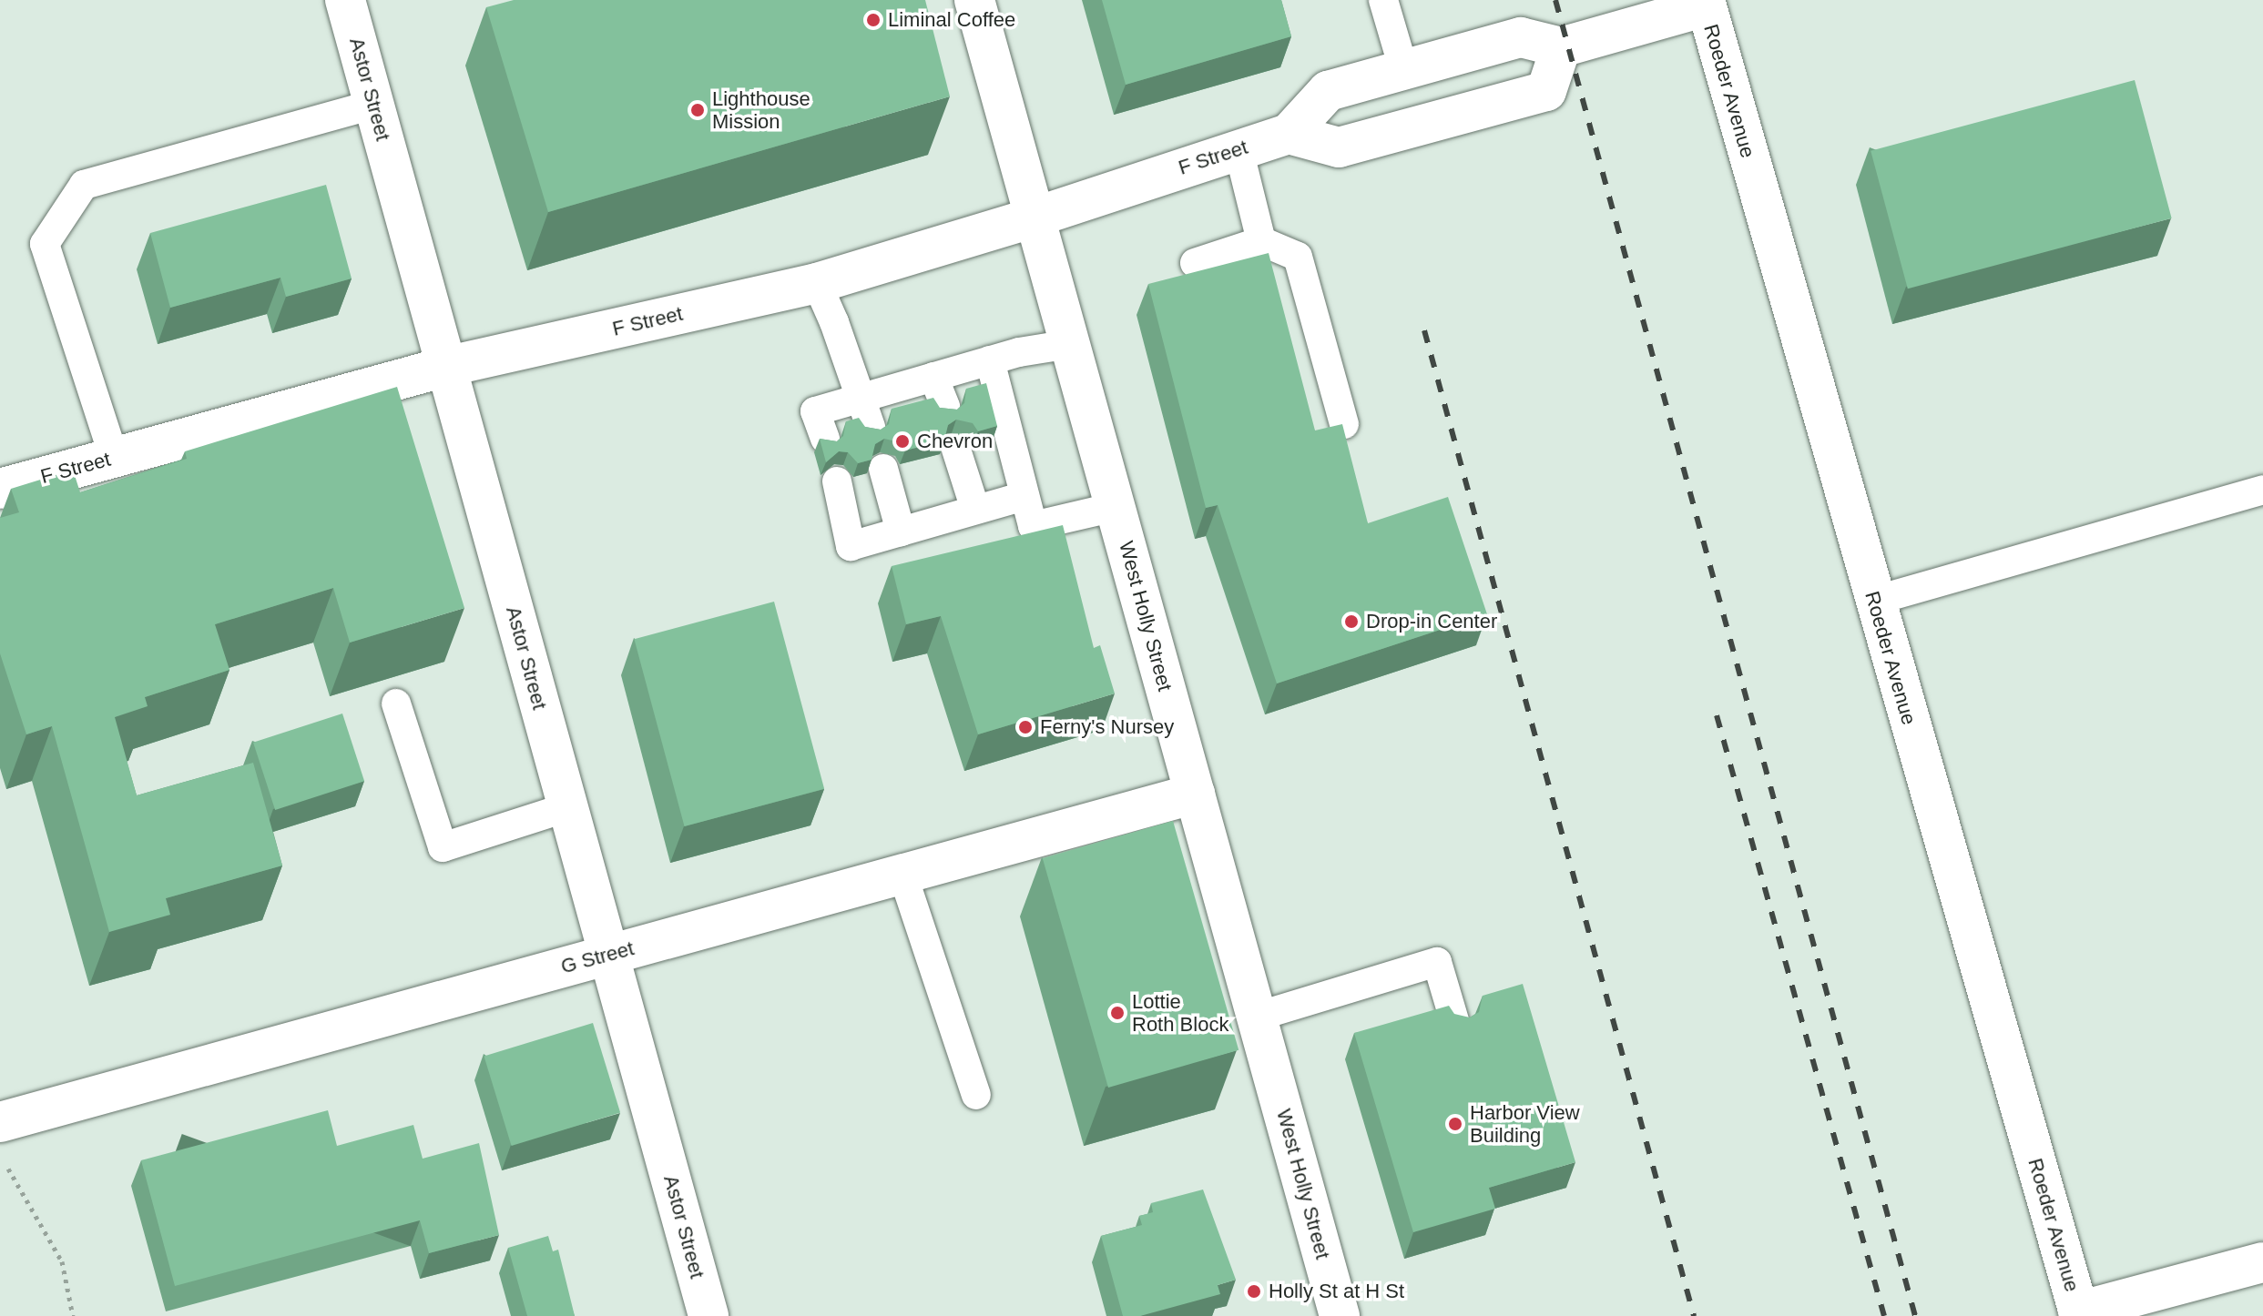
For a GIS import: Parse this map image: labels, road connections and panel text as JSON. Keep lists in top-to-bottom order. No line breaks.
{"streets":{"street":["Astor Street","Roeder Avenue","F Street","West Holly Street","G Street"]},"crossings":[["Astor Street","F Street"],["Astor Street","G Street"],["F Street","West Holly Street"],["West Holly Street","G Street"]],"places":["Liminal Coffee","Lighthouse Mission","Chevron","Drop-in Center","Ferny's Nursey","Lottie Roth Block","Harbor View Building","Holly St at H St"]}
